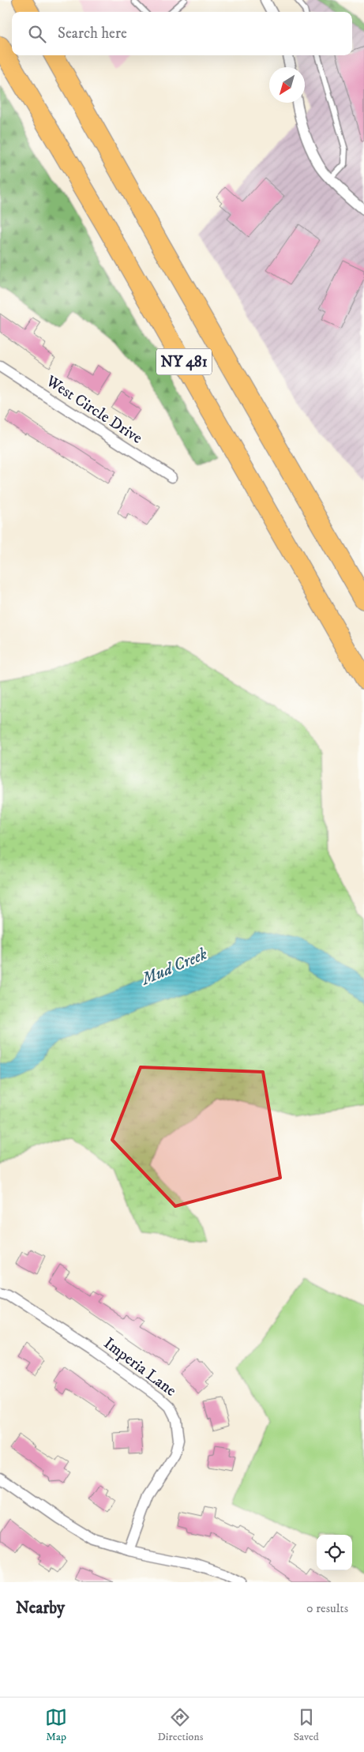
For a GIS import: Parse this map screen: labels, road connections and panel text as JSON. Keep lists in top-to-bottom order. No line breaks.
{"streets":{"highway":["NY 481"],"street":["West Circle Drive","Imperia Lane"]},"water":["Mud Creek"],"north":"bottom left","page":{"search":"Search here","heading":["Nearby","0 results"],"nav":["Map","Directions","Saved"]}}
